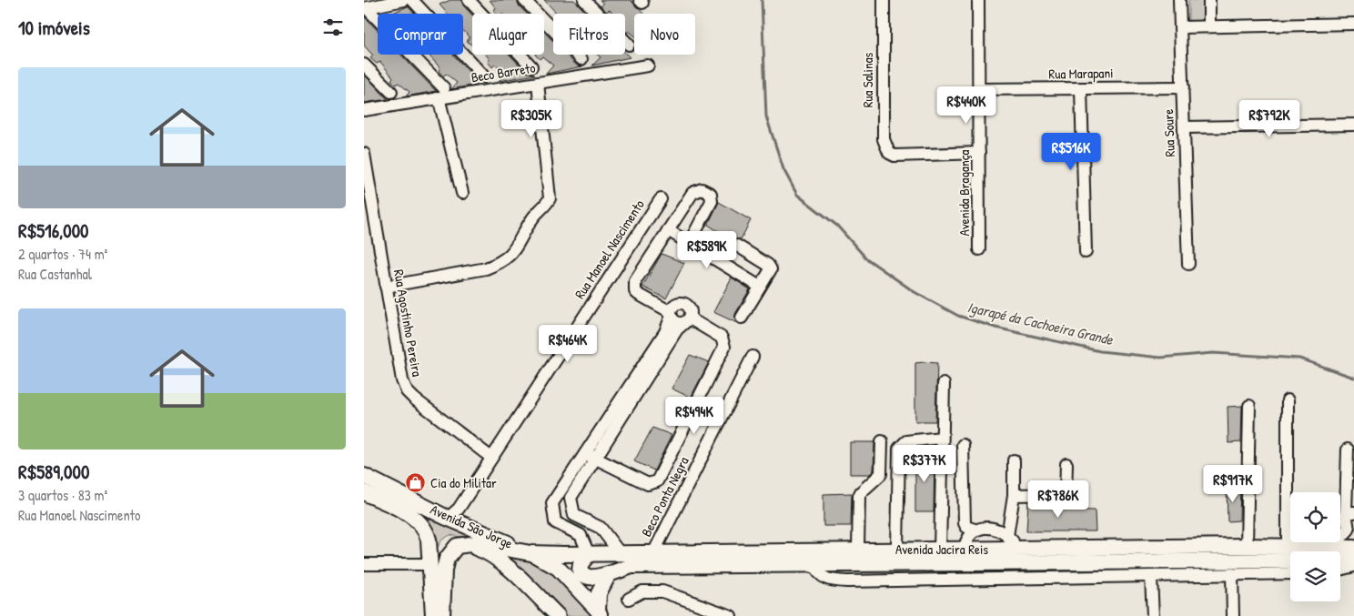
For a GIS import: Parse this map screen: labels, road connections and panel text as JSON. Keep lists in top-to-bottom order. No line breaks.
{"streets":{"main road":["Avenida São Jorge","Avenida Jacira Reis"],"street":["Beco Barreto","Rua Marapani","Rua Salinas","Rua Soure","Avenida Bragança","Rua Manoel Nascimento","Rua Agostinho Pereira","Beco Ponta Negra"]},"crossings":[["Rua Marapani","Rua Soure"],["Rua Marapani","Avenida Bragança"],["Rua Salinas","Avenida Bragança"],["Rua Manoel Nascimento","Rua Agostinho Pereira"],["Rua Manoel Nascimento","Avenida São Jorge"],["Beco Ponta Negra","Avenida Jacira Reis"],["Avenida São Jorge","Avenida Jacira Reis"]],"water":["Igarapé da Cachoeira Grande"],"places":{"shop":["Cia do Militar"]},"page":{"heading":"10 imóveis","chip":["Comprar","Alugar","Filtros","Novo"],"list":[{"name":"R$516,000","note":"2 quartos · 74 m² · Rua Castanhal"},{"name":"R$589,000","note":"3 quartos · 83 m² · Rua Manoel Nascimento"}],"price":["R$440K","R$305K","R$792K","R$516K","R$589K","R$464K","R$494K","R$377K","R$917K","R$786K"]}}
